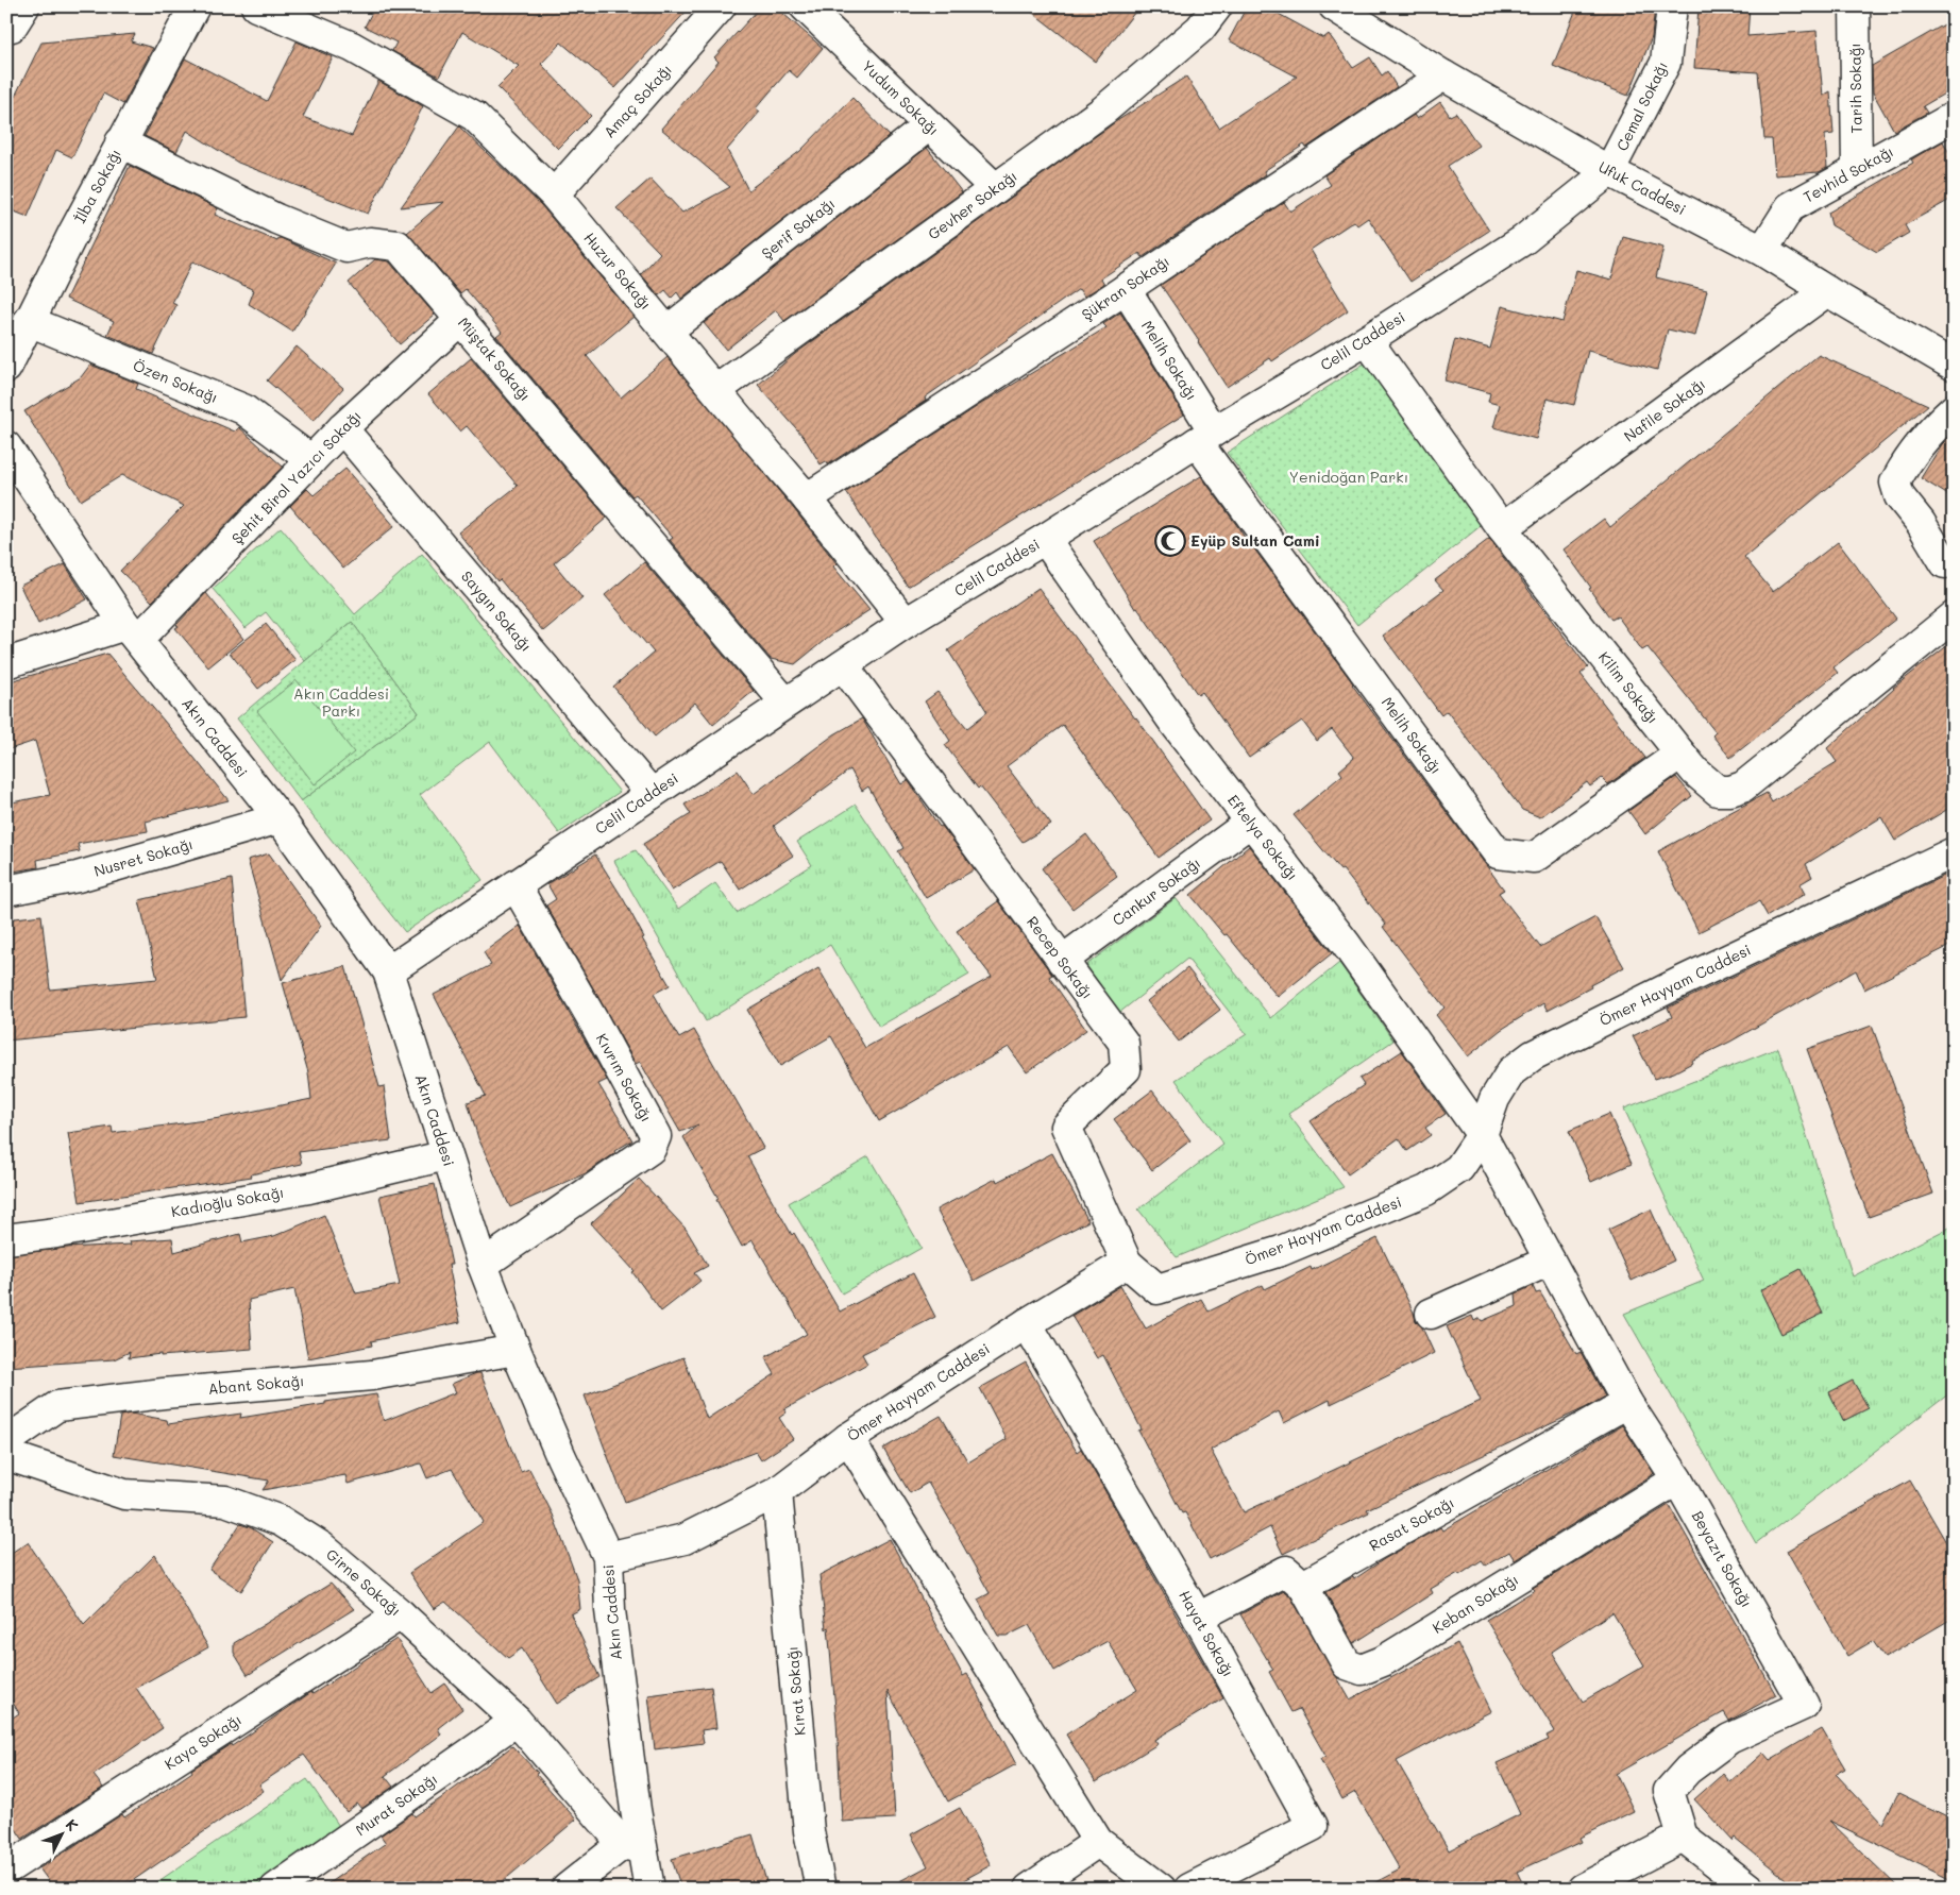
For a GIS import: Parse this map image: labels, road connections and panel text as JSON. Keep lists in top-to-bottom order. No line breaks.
{"streets":{"street":["Tarih Sokağı","Yudum Sokağı","Amaç Sokağı","Cemal Sokağı","Tevhid Sokağı","İlba Sokağı","Ufuk Caddesi","Gevher Sokağı","Şerif Sokağı","Huzur Sokağı","Şükran Sokağı","Celil Caddesi","Müştak Sokağı","Melih Sokağı","Özen Sokağı","Nafile Sokağı","Şehit Birol Yazıcı Sokağı","Saygın Sokağı","Kilim Sokağı","Akın Caddesi","Eftelya Sokağı","Nusret Sokağı","Cankur Sokağı","Recep Sokağı","Ömer Hayyam Caddesi","Kıvrım Sokağı","Kadıoğlu Sokağı","Abant Sokağı","Rasat Sokağı","Beyazıt Sokağı","Girne Sokağı","Keban Sokağı","Hayat Sokağı","Kırat Sokağı","Kaya Sokağı","Murat Sokağı"]},"crossings":[["Tarih Sokağı","Tevhid Sokağı"],["Yudum Sokağı","Gevher Sokağı"],["Yudum Sokağı","Şerif Sokağı"],["Amaç Sokağı","Huzur Sokağı"],["Cemal Sokağı","Ufuk Caddesi"],["Cemal Sokağı","Celil Caddesi"],["Tevhid Sokağı","Ufuk Caddesi"],["İlba Sokağı","Müştak Sokağı"],["İlba Sokağı","Özen Sokağı"],["Ufuk Caddesi","Şükran Sokağı"],["Ufuk Caddesi","Celil Caddesi"],["Ufuk Caddesi","Nafile Sokağı"],["Gevher Sokağı","Huzur Sokağı"],["Şerif Sokağı","Huzur Sokağı"],["Huzur Sokağı","Şükran Sokağı"],["Huzur Sokağı","Celil Caddesi"],["Şükran Sokağı","Melih Sokağı"],["Celil Caddesi","Müştak Sokağı"],["Celil Caddesi","Melih Sokağı"],["Celil Caddesi","Saygın Sokağı"],["Celil Caddesi","Kilim Sokağı"],["Celil Caddesi","Akın Caddesi"],["Celil Caddesi","Eftelya Sokağı"],["Celil Caddesi","Recep Sokağı"],["Celil Caddesi","Kıvrım Sokağı"],["Müştak Sokağı","Şehit Birol Yazıcı Sokağı"],["Melih Sokağı","Kilim Sokağı"],["Özen Sokağı","Şehit Birol Yazıcı Sokağı"],["Nafile Sokağı","Kilim Sokağı"],["Şehit Birol Yazıcı Sokağı","Saygın Sokağı"],["Şehit Birol Yazıcı Sokağı","Akın Caddesi"],["Akın Caddesi","Nusret Sokağı"],["Akın Caddesi","Ömer Hayyam Caddesi"],["Akın Caddesi","Kıvrım Sokağı"],["Akın Caddesi","Kadıoğlu Sokağı"],["Akın Caddesi","Abant Sokağı"],["Akın Caddesi","Girne Sokağı"],["Eftelya Sokağı","Cankur Sokağı"],["Eftelya Sokağı","Ömer Hayyam Caddesi"],["Eftelya Sokağı","Beyazıt Sokağı"],["Cankur Sokağı","Recep Sokağı"],["Recep Sokağı","Ömer Hayyam Caddesi"],["Ömer Hayyam Caddesi","Beyazıt Sokağı"],["Ömer Hayyam Caddesi","Hayat Sokağı"],["Ömer Hayyam Caddesi","Kırat Sokağı"],["Rasat Sokağı","Beyazıt Sokağı"],["Rasat Sokağı","Keban Sokağı"],["Beyazıt Sokağı","Keban Sokağı"],["Girne Sokağı","Kaya Sokağı"],["Girne Sokağı","Murat Sokağı"]],"parks":["Yenidoğan Parkı","Akın Caddesi Parkı"],"places":{"mosque":["Eyüp Sultan Cami"]},"north":"top right"}
